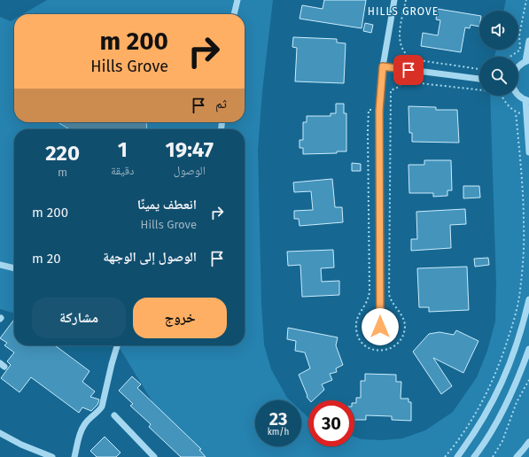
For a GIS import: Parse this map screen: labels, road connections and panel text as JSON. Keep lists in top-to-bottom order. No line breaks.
{"districts":["HILLS GROVE"],"page":{"turn":["200 m","Hills Grove"],"then":"ثم","eta":["19:47","الوصول","1","دقيقة","220","m"],"list":[{"name":"انعطف يمينًا","note":"Hills Grove","value":"200 m"},{"name":"الوصول إلى الوجهة","value":"20 m"}],"buttons":["خروج","مشاركة"],"speed":"23 km/h","limit":"30"}}
